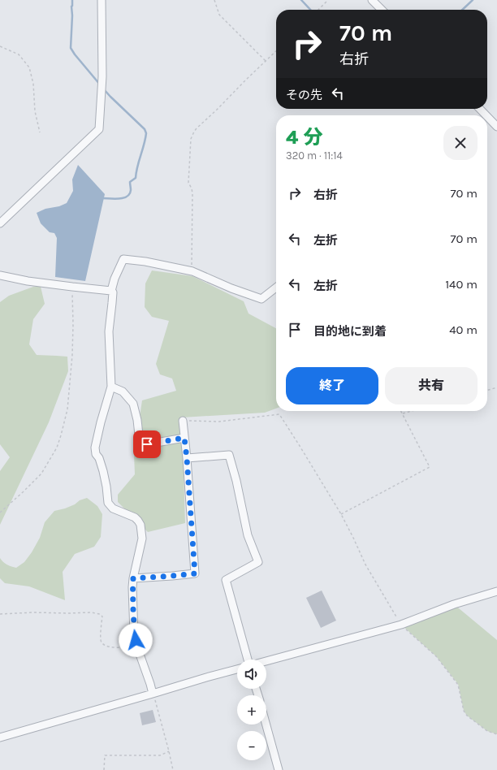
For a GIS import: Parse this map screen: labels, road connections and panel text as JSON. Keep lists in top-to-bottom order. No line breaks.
{"page":{"turn":["70 m","右折"],"then":"その先","heading":["4 分","320 m · 11:14"],"list":[{"name":"右折","value":"70 m"},{"name":"左折","value":"70 m"},{"name":"左折","value":"140 m"},{"name":"目的地に到着","value":"40 m"}],"buttons":["終了","共有"],"map_buttons":["+","−"]}}
